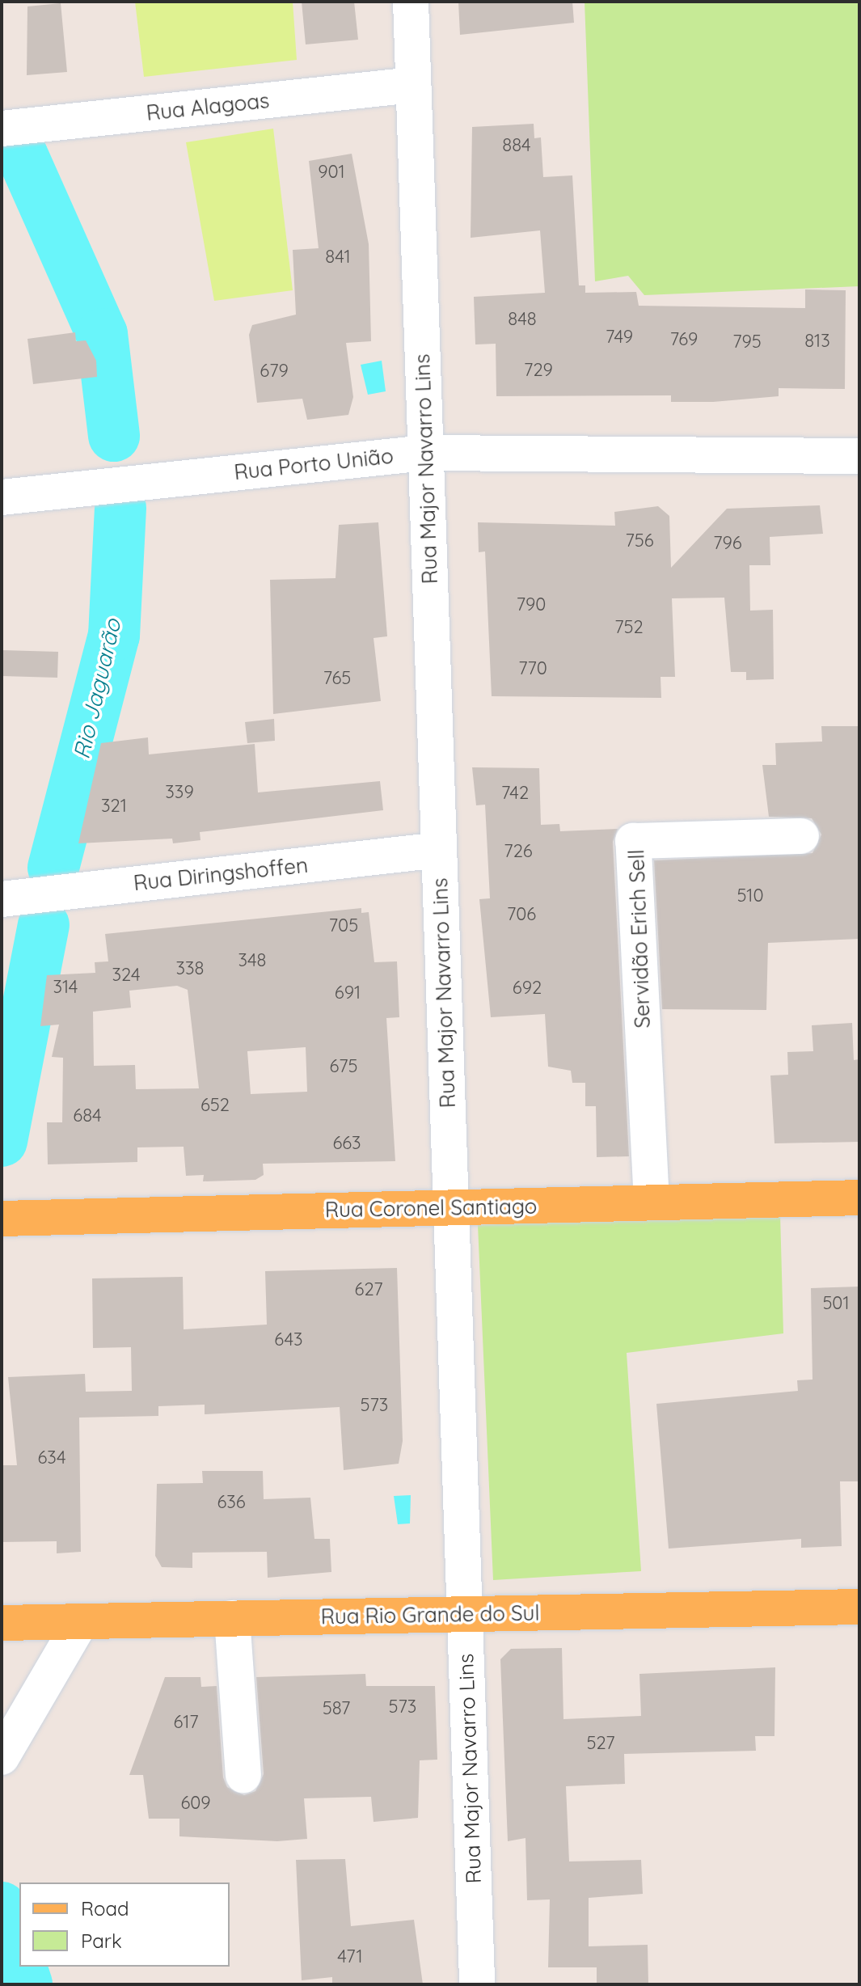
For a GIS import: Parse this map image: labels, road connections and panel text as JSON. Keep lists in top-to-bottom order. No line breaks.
{"streets":{"main road":["Rua Coronel Santiago","Rua Rio Grande do Sul"],"street":["Rua Alagoas","Rua Porto União","Rua Major Navarro Lins","Rua Diringshoffen","Servidão Erich Sell"]},"crossings":[["Rua Alagoas","Rua Major Navarro Lins"],["Rua Porto União","Rua Major Navarro Lins"],["Rua Major Navarro Lins","Rua Diringshoffen"],["Rua Major Navarro Lins","Rua Coronel Santiago"],["Rua Major Navarro Lins","Rua Rio Grande do Sul"],["Servidão Erich Sell","Rua Coronel Santiago"]],"water":["Rio Jaguarão"],"house_numbers":["884","901","841","848","749","769","813","795","729","679","756","796","790","752","770","765","339","742","321","726","510","706","705","348","338","324","314","692","691","675","652","684","663","627","501","643","573","634","636","573","587","617","527","609","471"],"legend":["Road","Park"]}
